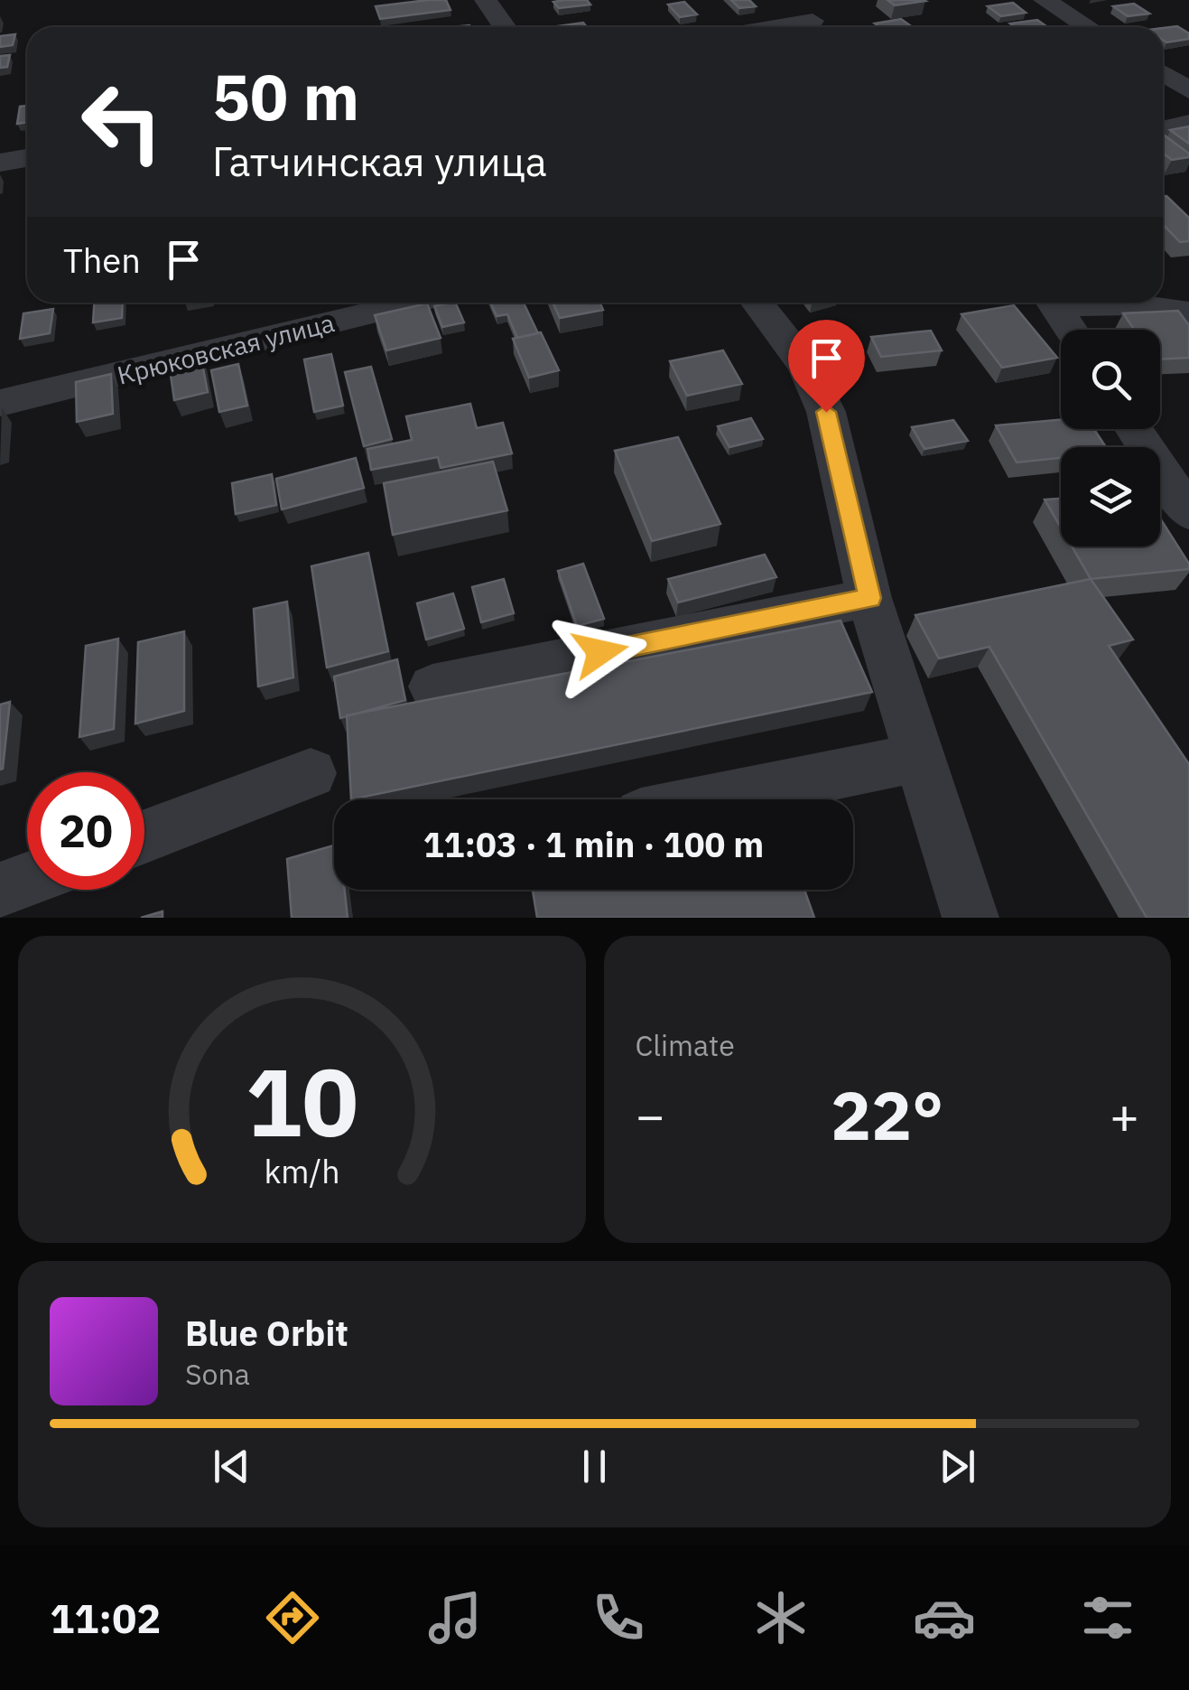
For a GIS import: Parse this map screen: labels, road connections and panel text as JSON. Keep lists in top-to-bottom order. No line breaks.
{"streets":{"street":["Крюковская улица"]},"page":{"turn":["50 m","Гатчинская улица"],"then":"Then","limit":"20","trip":"11:03 · 1 min · 100 m","tile":"Climate","heat":["−","22°","+"],"song":["Blue Orbit","Sona"],"tabs":"11:02","gauge":["10","km/h"]}}
